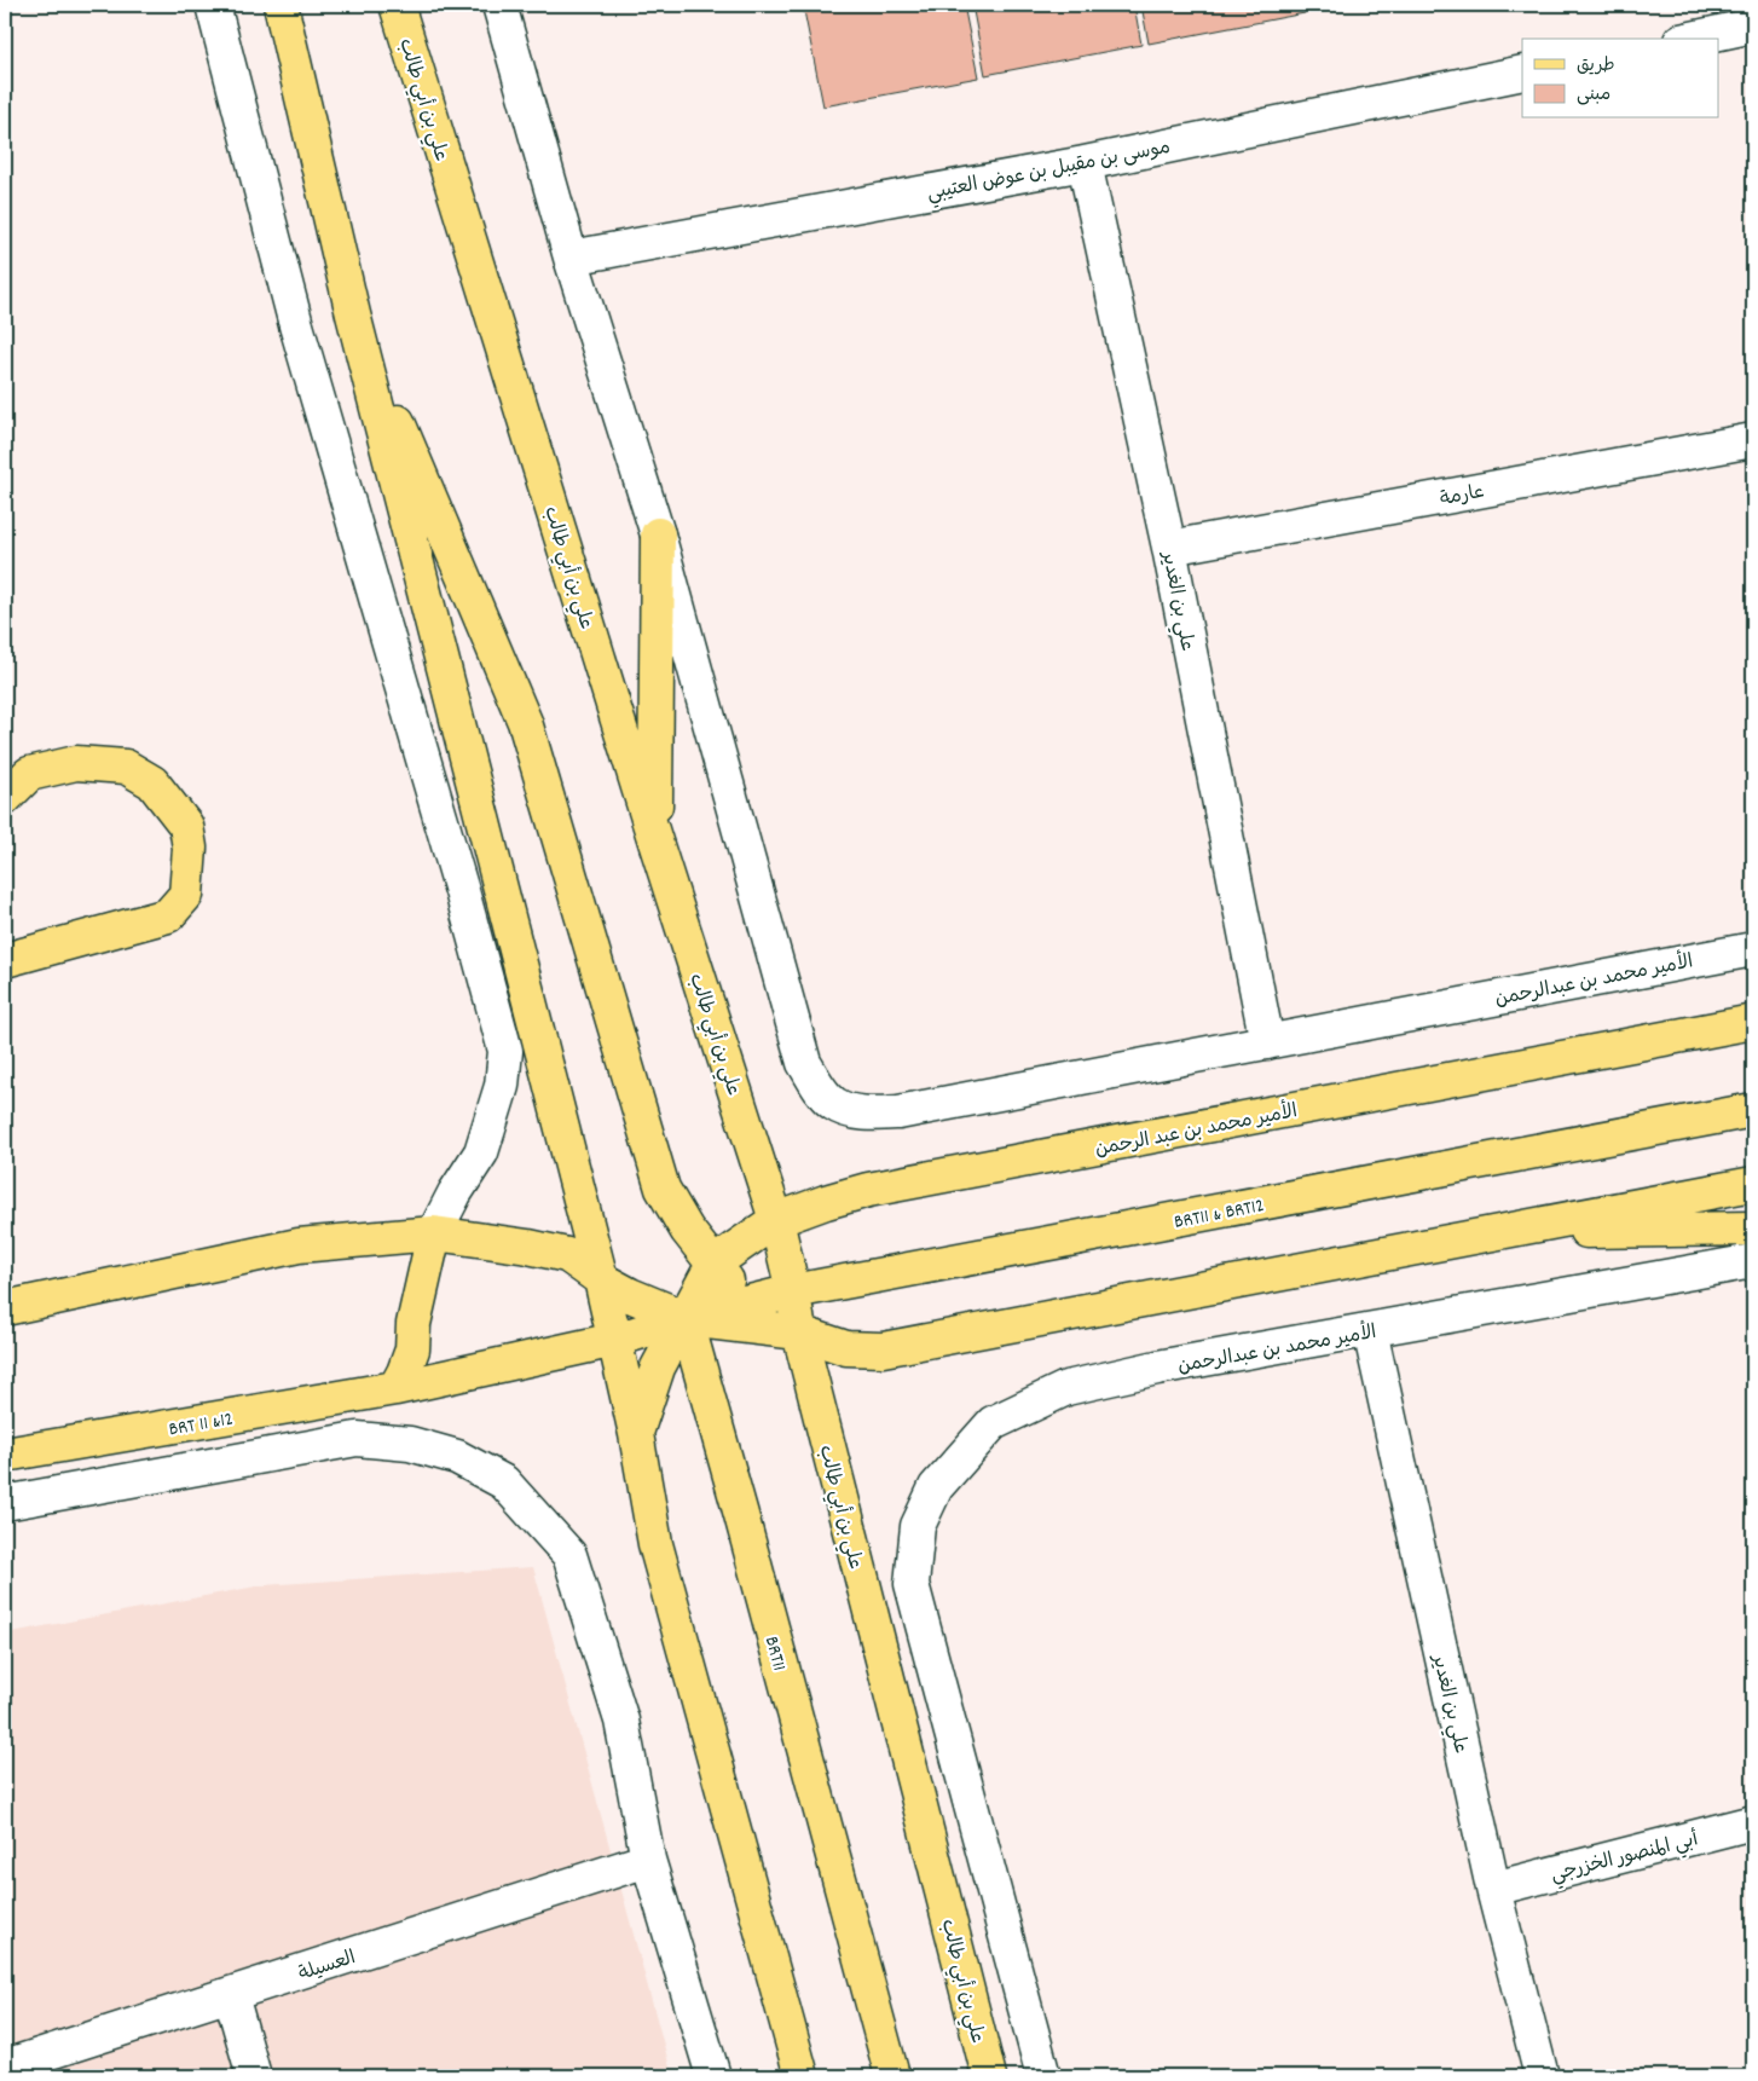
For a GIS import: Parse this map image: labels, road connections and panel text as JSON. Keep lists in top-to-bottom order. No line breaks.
{"streets":{"main road":["علي بن أبي طالب","الأمير محمد بن عبد الرحمن","BRT11 & BRT12","BRT 11 &12","BRT11"],"street":["موسى بن مقيبل بن عوض العتيبي","عارمة","علي بن الغدير","الأمير محمد بن عبدالرحمن","أبي المنصور الخزرجي","العسيلة"]},"crossings":[["علي بن أبي طالب","الأمير محمد بن عبد الرحمن"],["علي بن أبي طالب","BRT11 & BRT12"],["موسى بن مقيبل بن عوض العتيبي","علي بن الغدير"],["عارمة","علي بن الغدير"],["علي بن الغدير","الأمير محمد بن عبدالرحمن"],["علي بن الغدير","أبي المنصور الخزرجي"],["الأمير محمد بن عبد الرحمن","BRT11 & BRT12"],["الأمير محمد بن عبد الرحمن","BRT 11 &12"],["الأمير محمد بن عبد الرحمن","BRT11"],["BRT11 & BRT12","BRT 11 &12"],["BRT11 & BRT12","BRT11"],["BRT 11 &12","BRT11"]],"legend":["طريق","مبنى"]}
